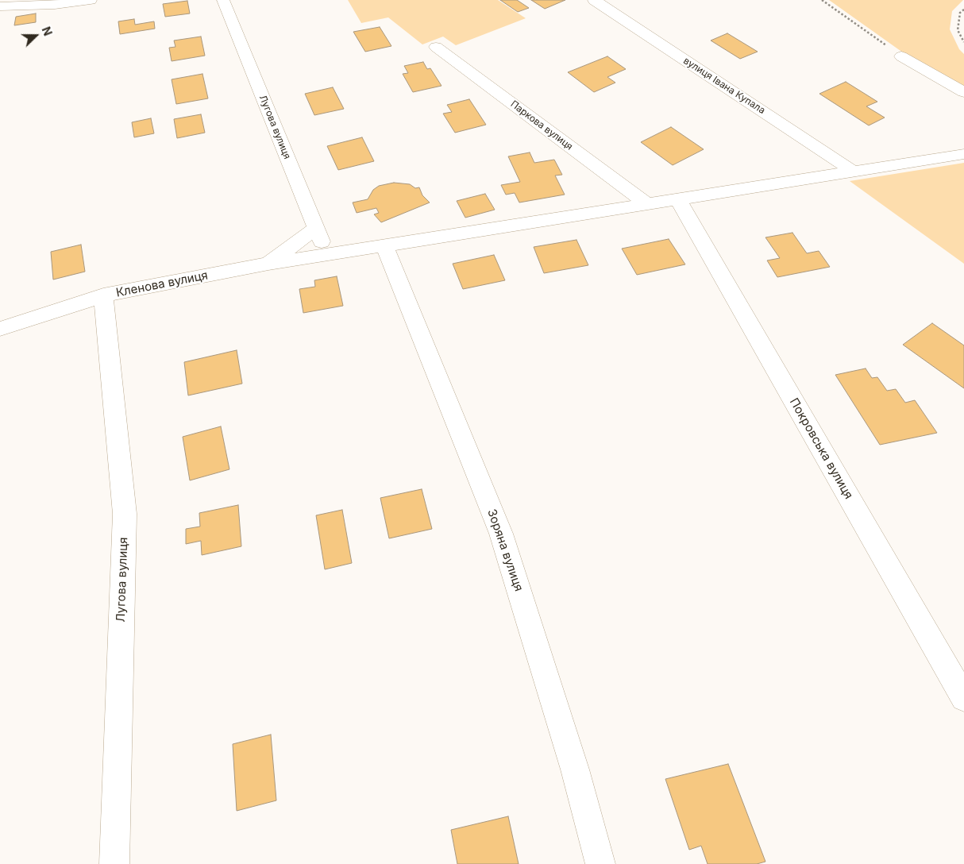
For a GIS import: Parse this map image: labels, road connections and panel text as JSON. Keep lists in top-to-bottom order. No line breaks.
{"streets":{"street":["вулиця Івана Купала","Паркова вулиця","Лугова вулиця","Кленова вулиця","Покровська вулиця","Зоряна вулиця"]},"crossings":[["Лугова вулиця","Кленова вулиця"]],"north":"right"}
